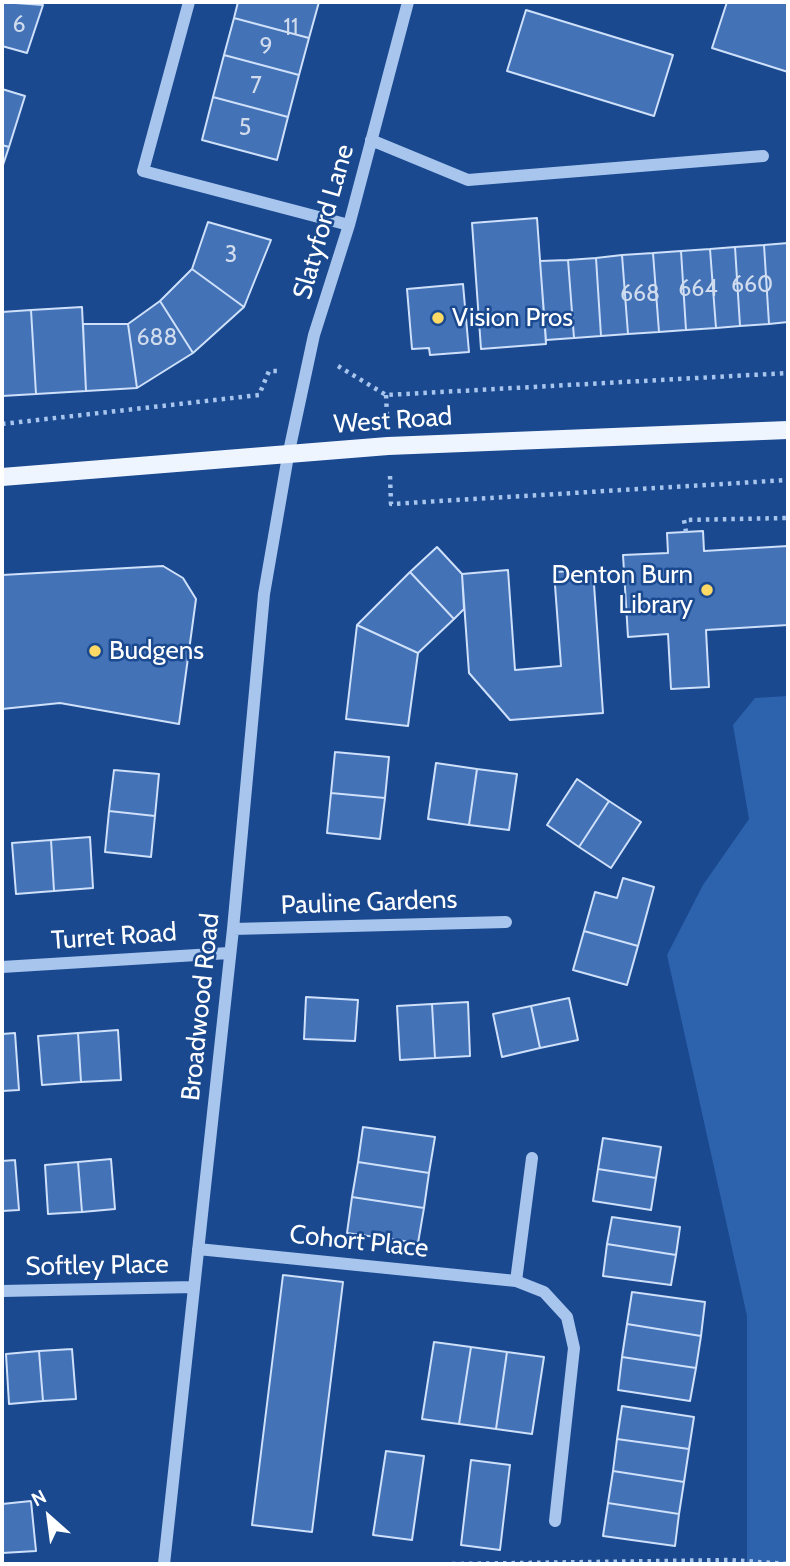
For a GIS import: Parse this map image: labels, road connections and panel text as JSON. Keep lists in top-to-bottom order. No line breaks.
{"streets":{"main road":["West Road"],"street":["Slatyford Lane","Pauline Gardens","Turret Road","Broadwood Road","Cohort Place","Softley Place"]},"crossings":[["Slatyford Lane","West Road"],["Slatyford Lane","Broadwood Road"],["West Road","Broadwood Road"],["Pauline Gardens","Broadwood Road"],["Turret Road","Broadwood Road"],["Broadwood Road","Cohort Place"],["Broadwood Road","Softley Place"]],"places":["Vision Pros","Denton Burn Library","Budgens"],"house_numbers":["6","11","9","7","5","3","660","664","668","688"],"north":"top left"}
